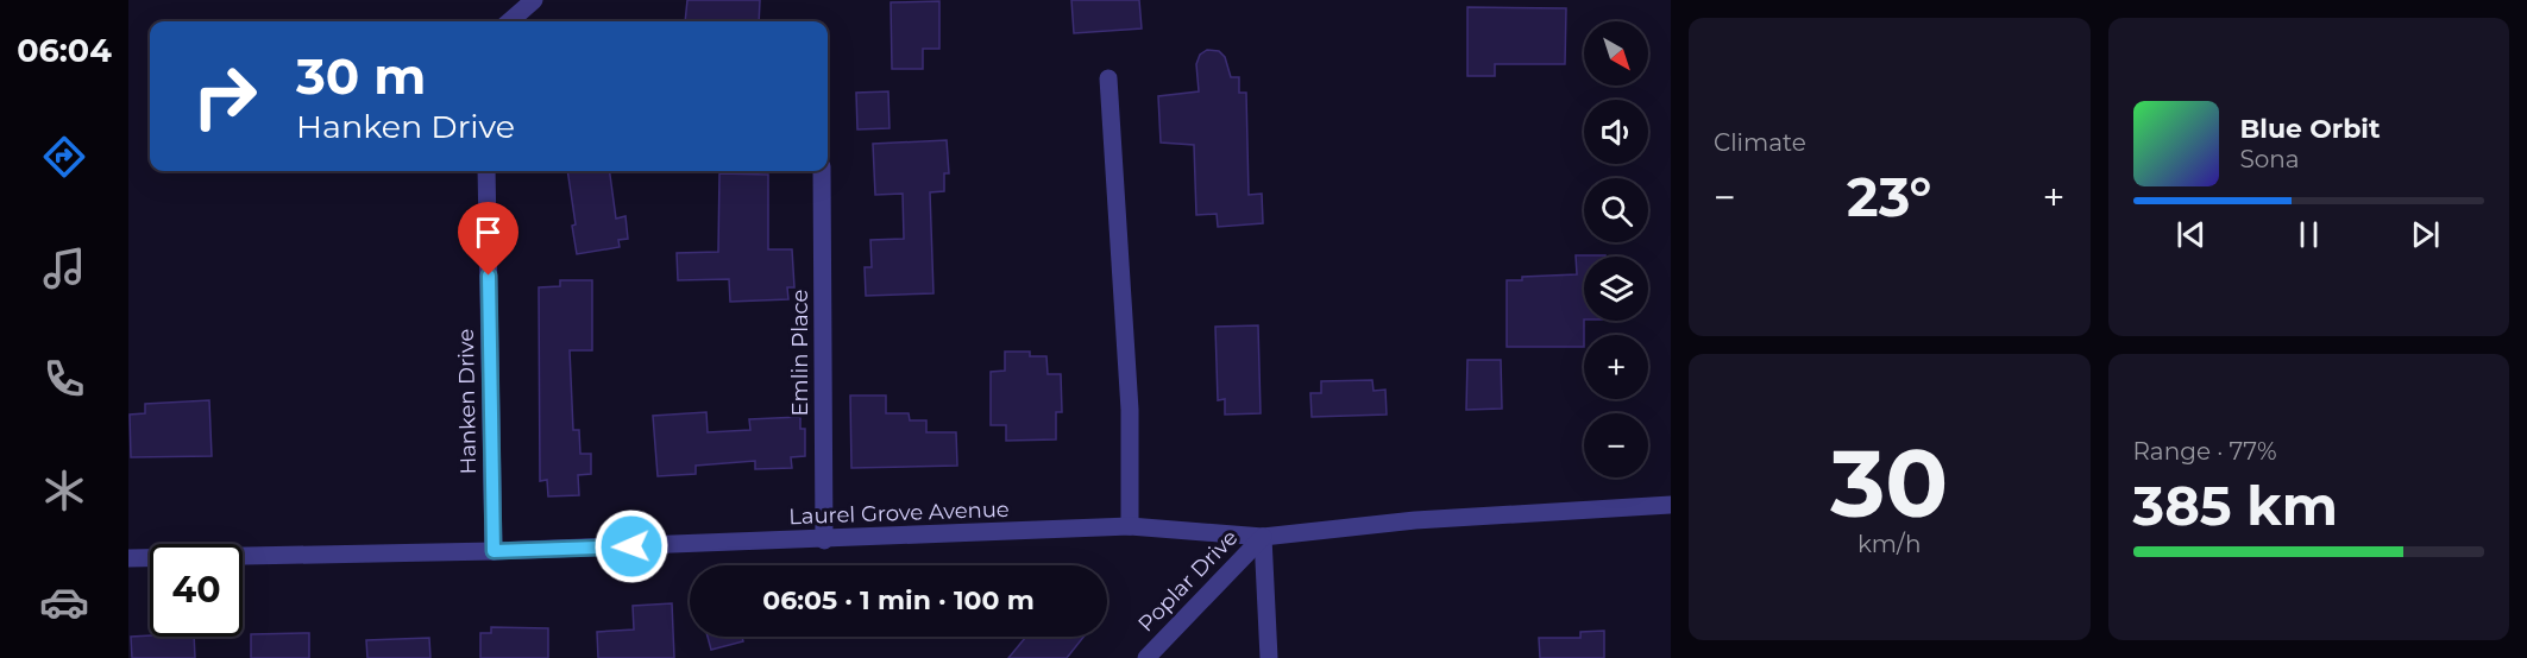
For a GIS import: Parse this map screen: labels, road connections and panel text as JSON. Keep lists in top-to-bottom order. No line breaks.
{"streets":{"street":["Emlin Place","Hanken Drive","Laurel Grove Avenue","Poplar Drive"]},"crossings":[["Emlin Place","Laurel Grove Avenue"],["Hanken Drive","Laurel Grove Avenue"],["Laurel Grove Avenue","Poplar Drive"]],"north":"bottom right","page":{"tabs":"06:04","tile":["Climate",["30","km/h"],["Range · 77%","385 km"]],"map_buttons":["+","−"],"turn":["30 m","Hanken Drive"],"song":["Blue Orbit","Sona"],"heat":["−","23°","+"],"limit":"40","trip":"06:05 · 1 min · 100 m"}}
